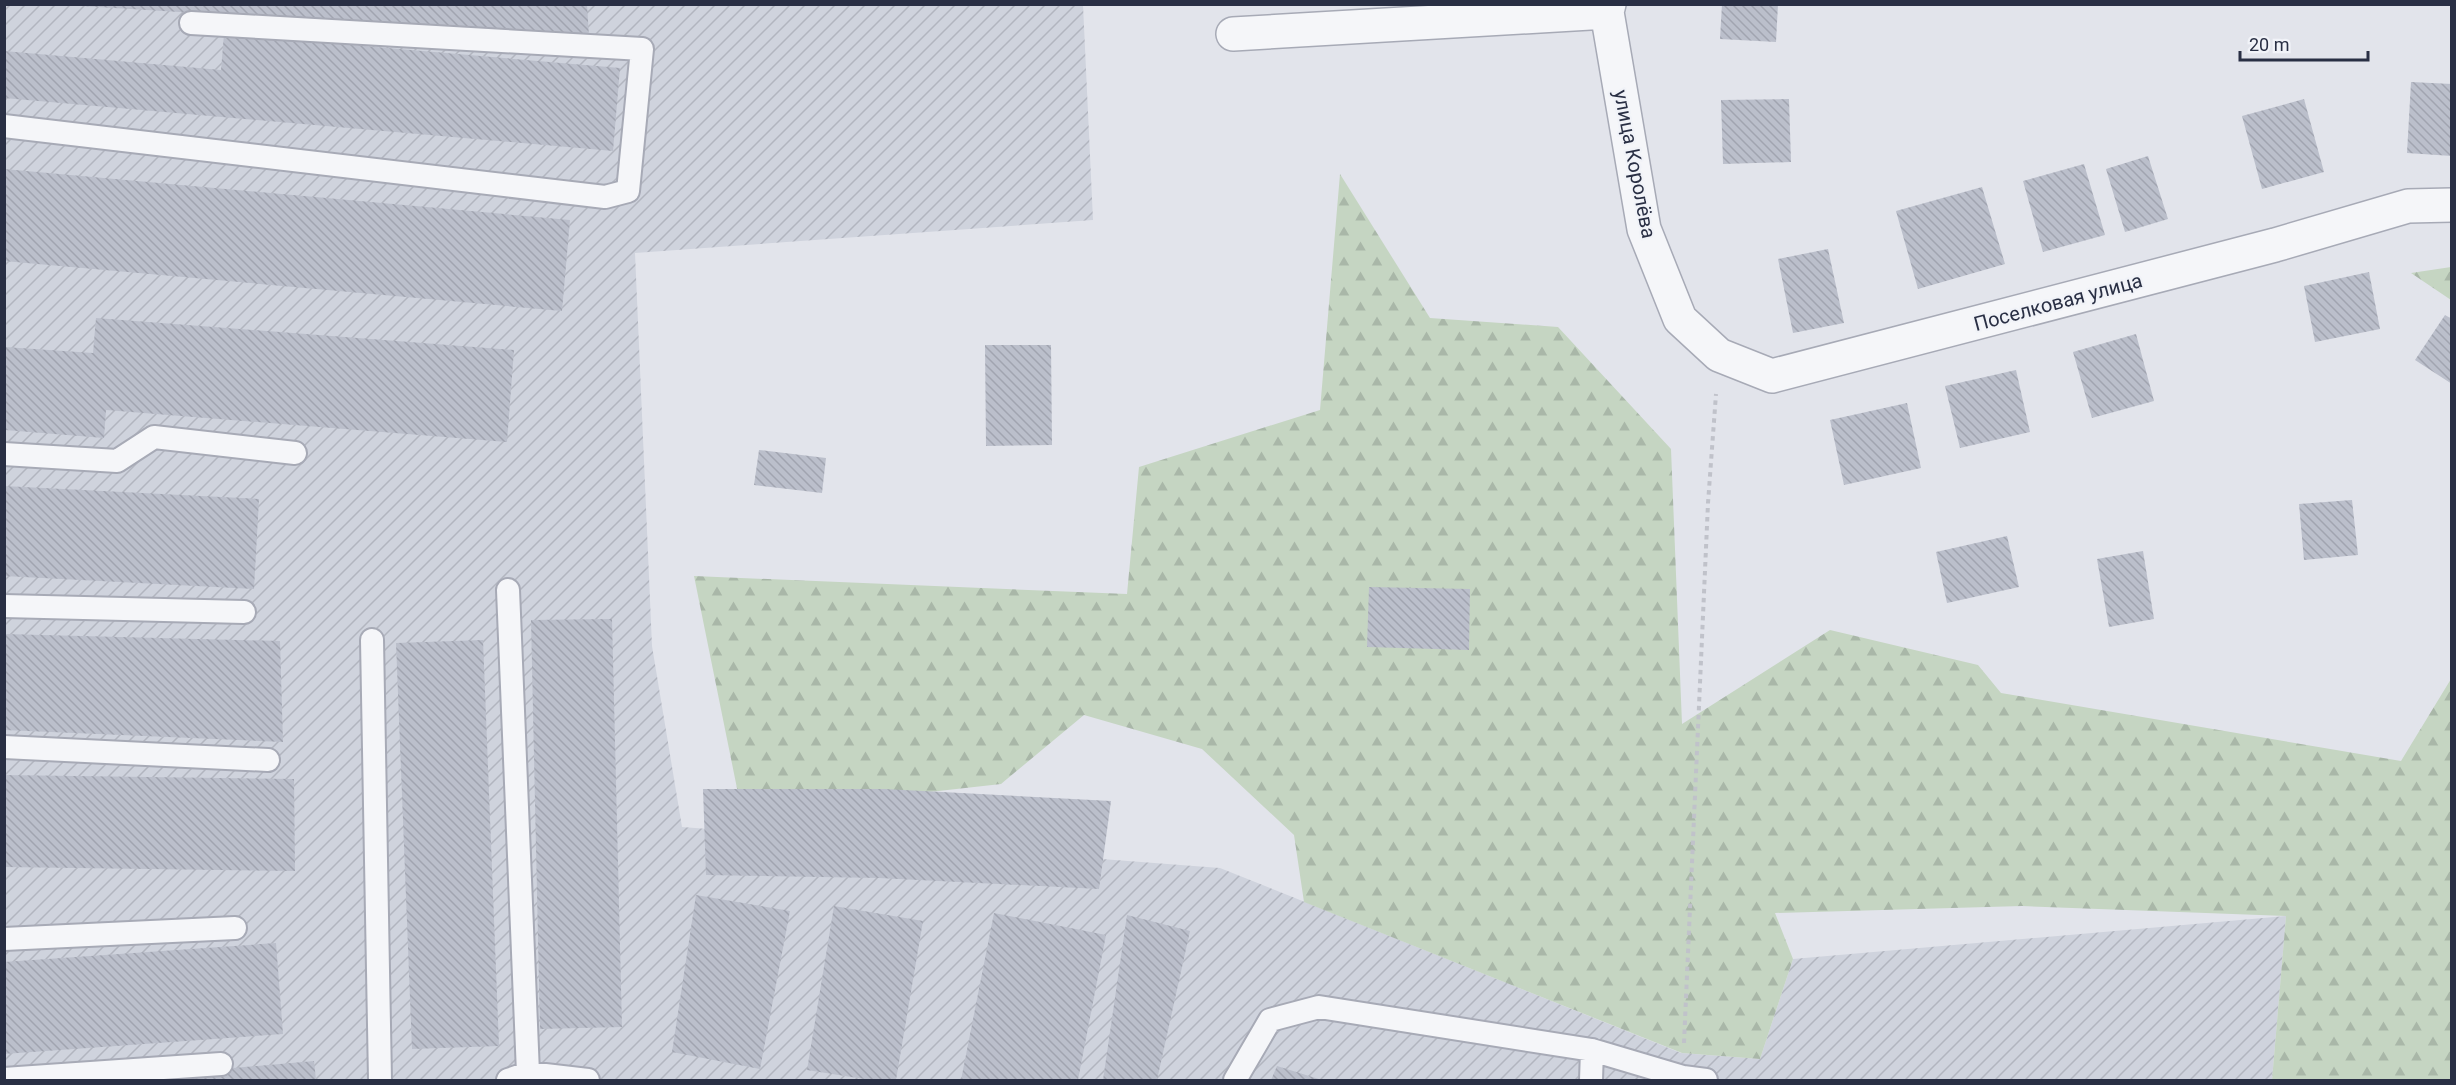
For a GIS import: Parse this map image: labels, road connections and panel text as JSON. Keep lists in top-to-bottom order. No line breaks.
{"streets":{"street":["улица Королёва","Поселковая улица"]},"crossings":[["улица Королёва","Поселковая улица"]],"scale_bar":"20 m"}
